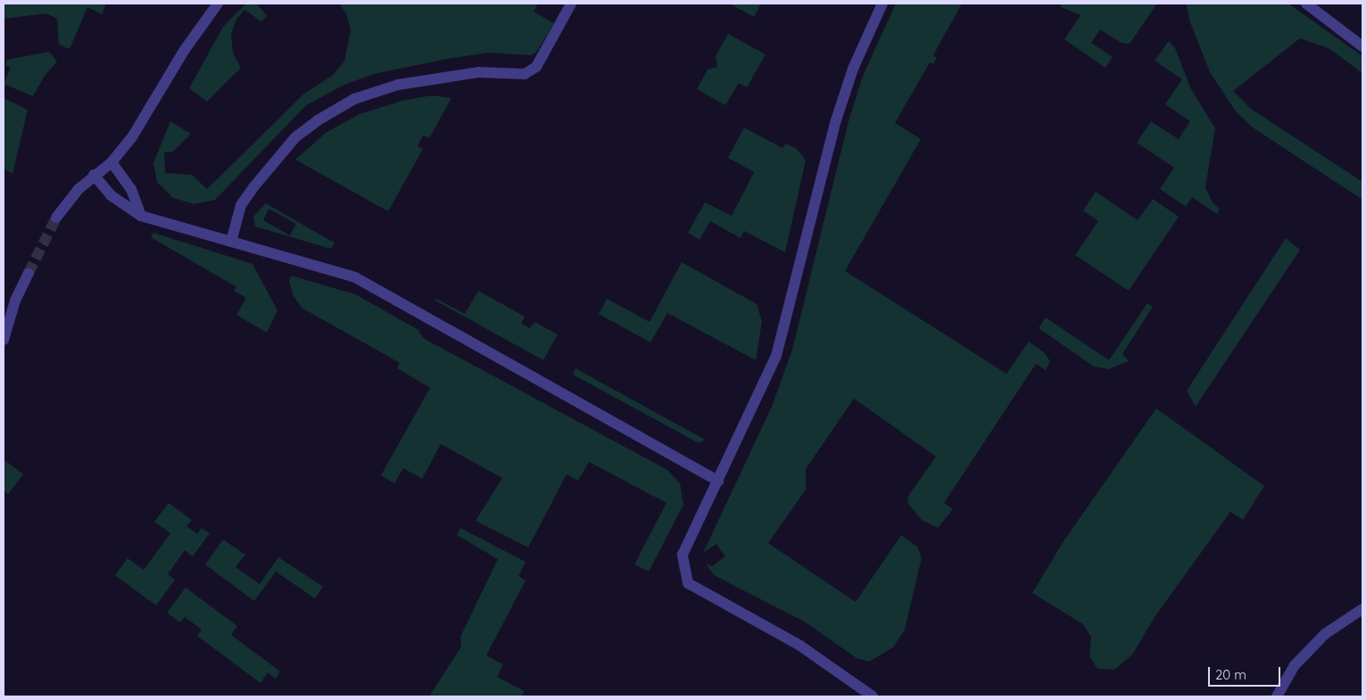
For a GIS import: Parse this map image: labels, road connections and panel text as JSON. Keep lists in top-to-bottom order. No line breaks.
{"scale_bar":"20 m"}
